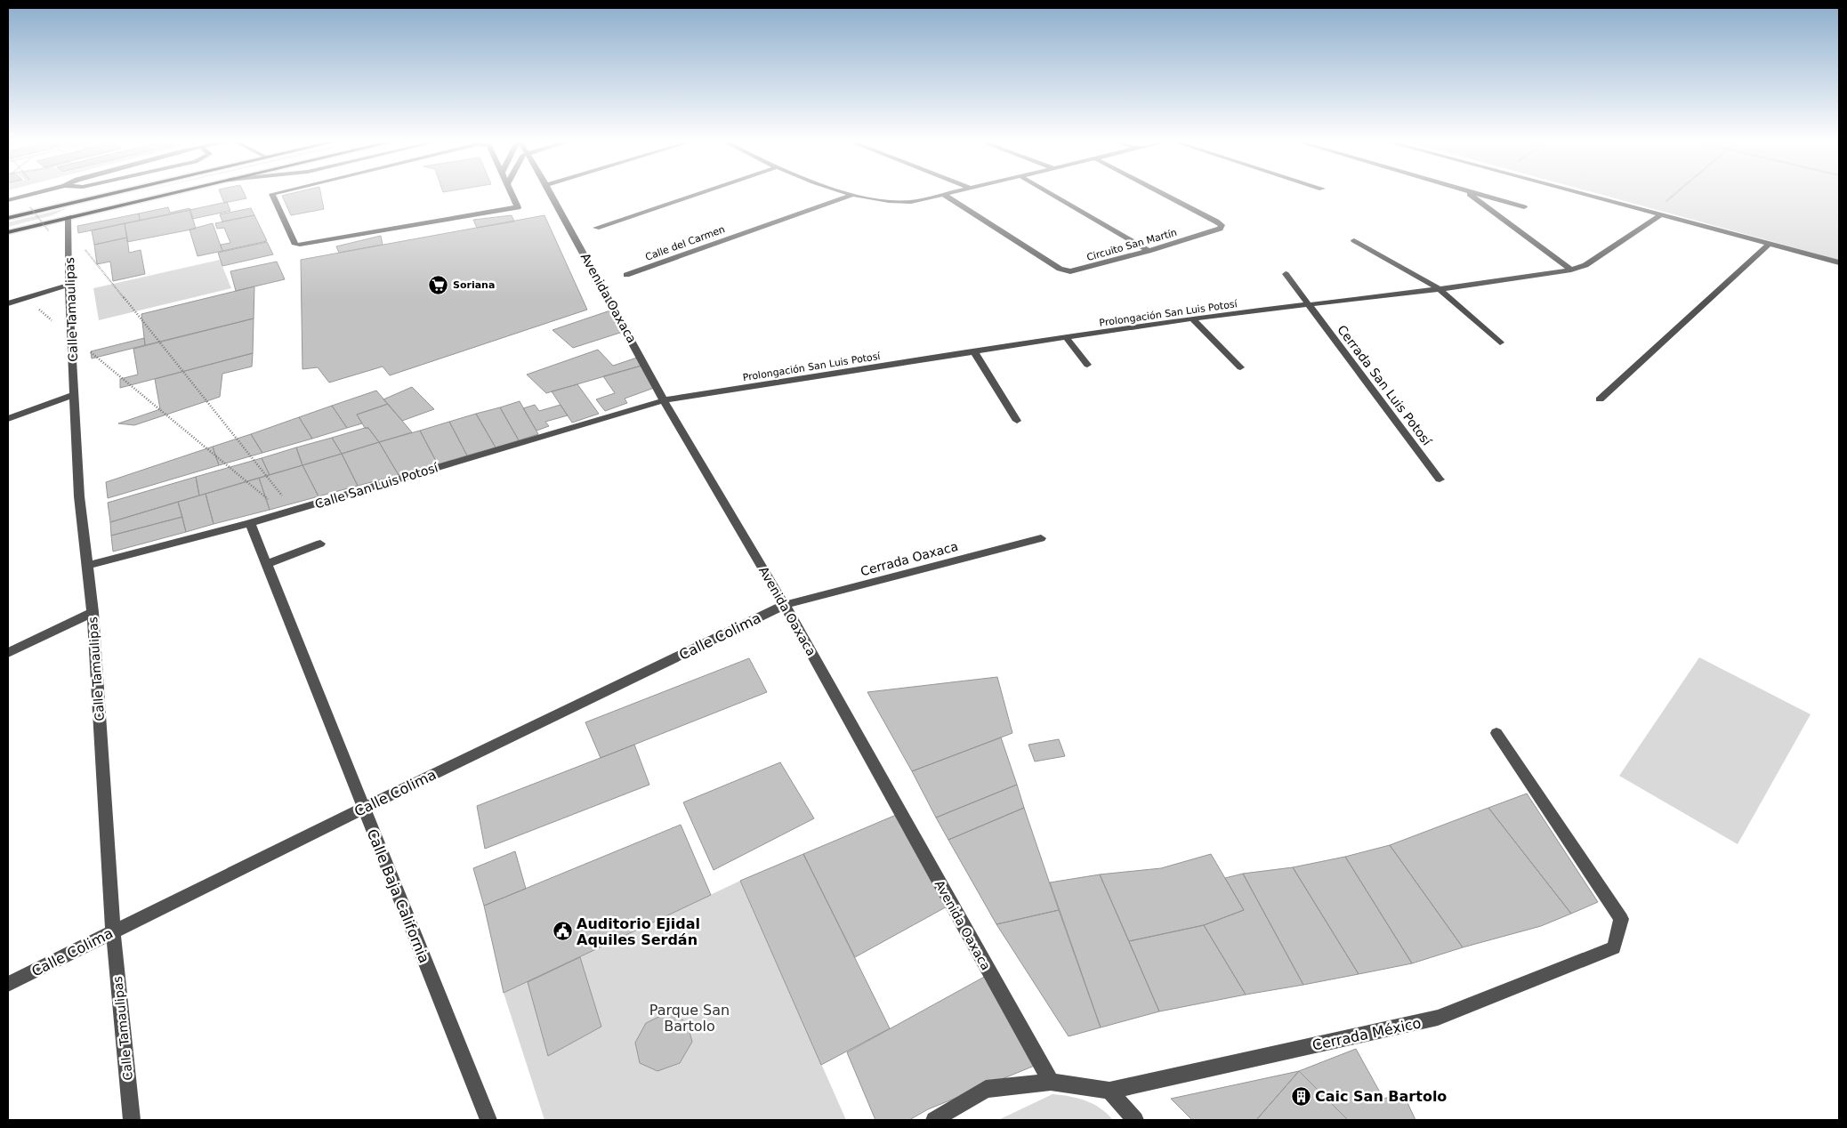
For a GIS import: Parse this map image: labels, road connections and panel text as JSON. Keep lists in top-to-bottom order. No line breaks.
{"streets":{"street":["Calle del Carmen","Circuito San Martín","Avenida Oaxaca","Calle Tamaulipas","Prolongación San Luis Potosí","Cerrada San Luis Potosí","Calle San Luis Potosí","Cerrada Oaxaca","Calle Colima","Calle Baja California","Cerrada México"]},"crossings":[["Avenida Oaxaca","Prolongación San Luis Potosí"],["Avenida Oaxaca","Calle San Luis Potosí"],["Avenida Oaxaca","Cerrada Oaxaca"],["Avenida Oaxaca","Calle Colima"],["Calle Tamaulipas","Calle San Luis Potosí"],["Calle Tamaulipas","Calle Colima"],["Prolongación San Luis Potosí","Cerrada San Luis Potosí"],["Prolongación San Luis Potosí","Calle San Luis Potosí"],["Calle San Luis Potosí","Calle Baja California"],["Cerrada Oaxaca","Calle Colima"],["Calle Colima","Calle Baja California"]],"parks":["Parque San Bartolo"],"places":{"supermarket":["Soriana"],"public building":["Auditorio Ejidal Aquiles Serdán"],"building":["Caic San Bartolo"]}}
